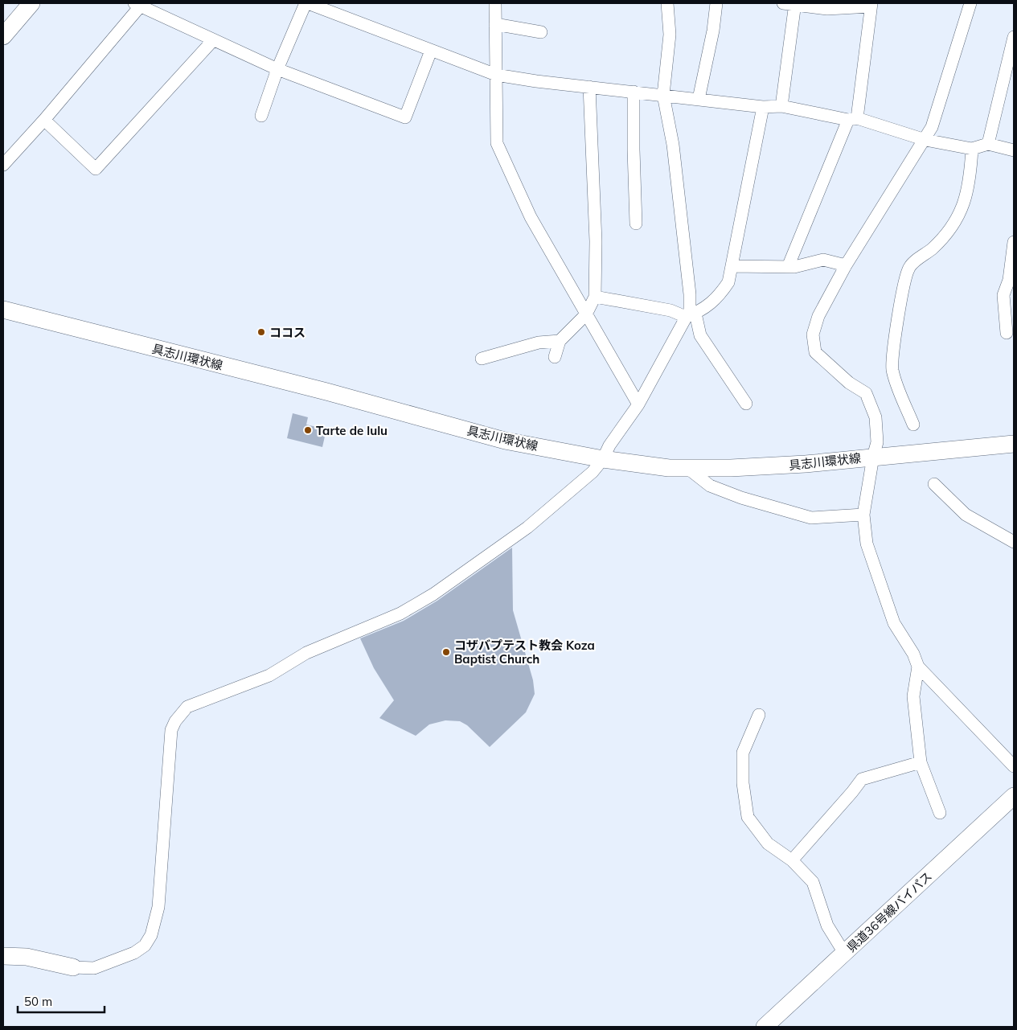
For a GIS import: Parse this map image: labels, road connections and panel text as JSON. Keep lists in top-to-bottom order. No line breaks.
{"streets":{"main road":["具志川環状線","県道36号線バイパス"]},"places":["ココス","Tarte de lulu","コザバプテスト教会 Koza Baptist Church"],"scale_bar":"50 m"}
